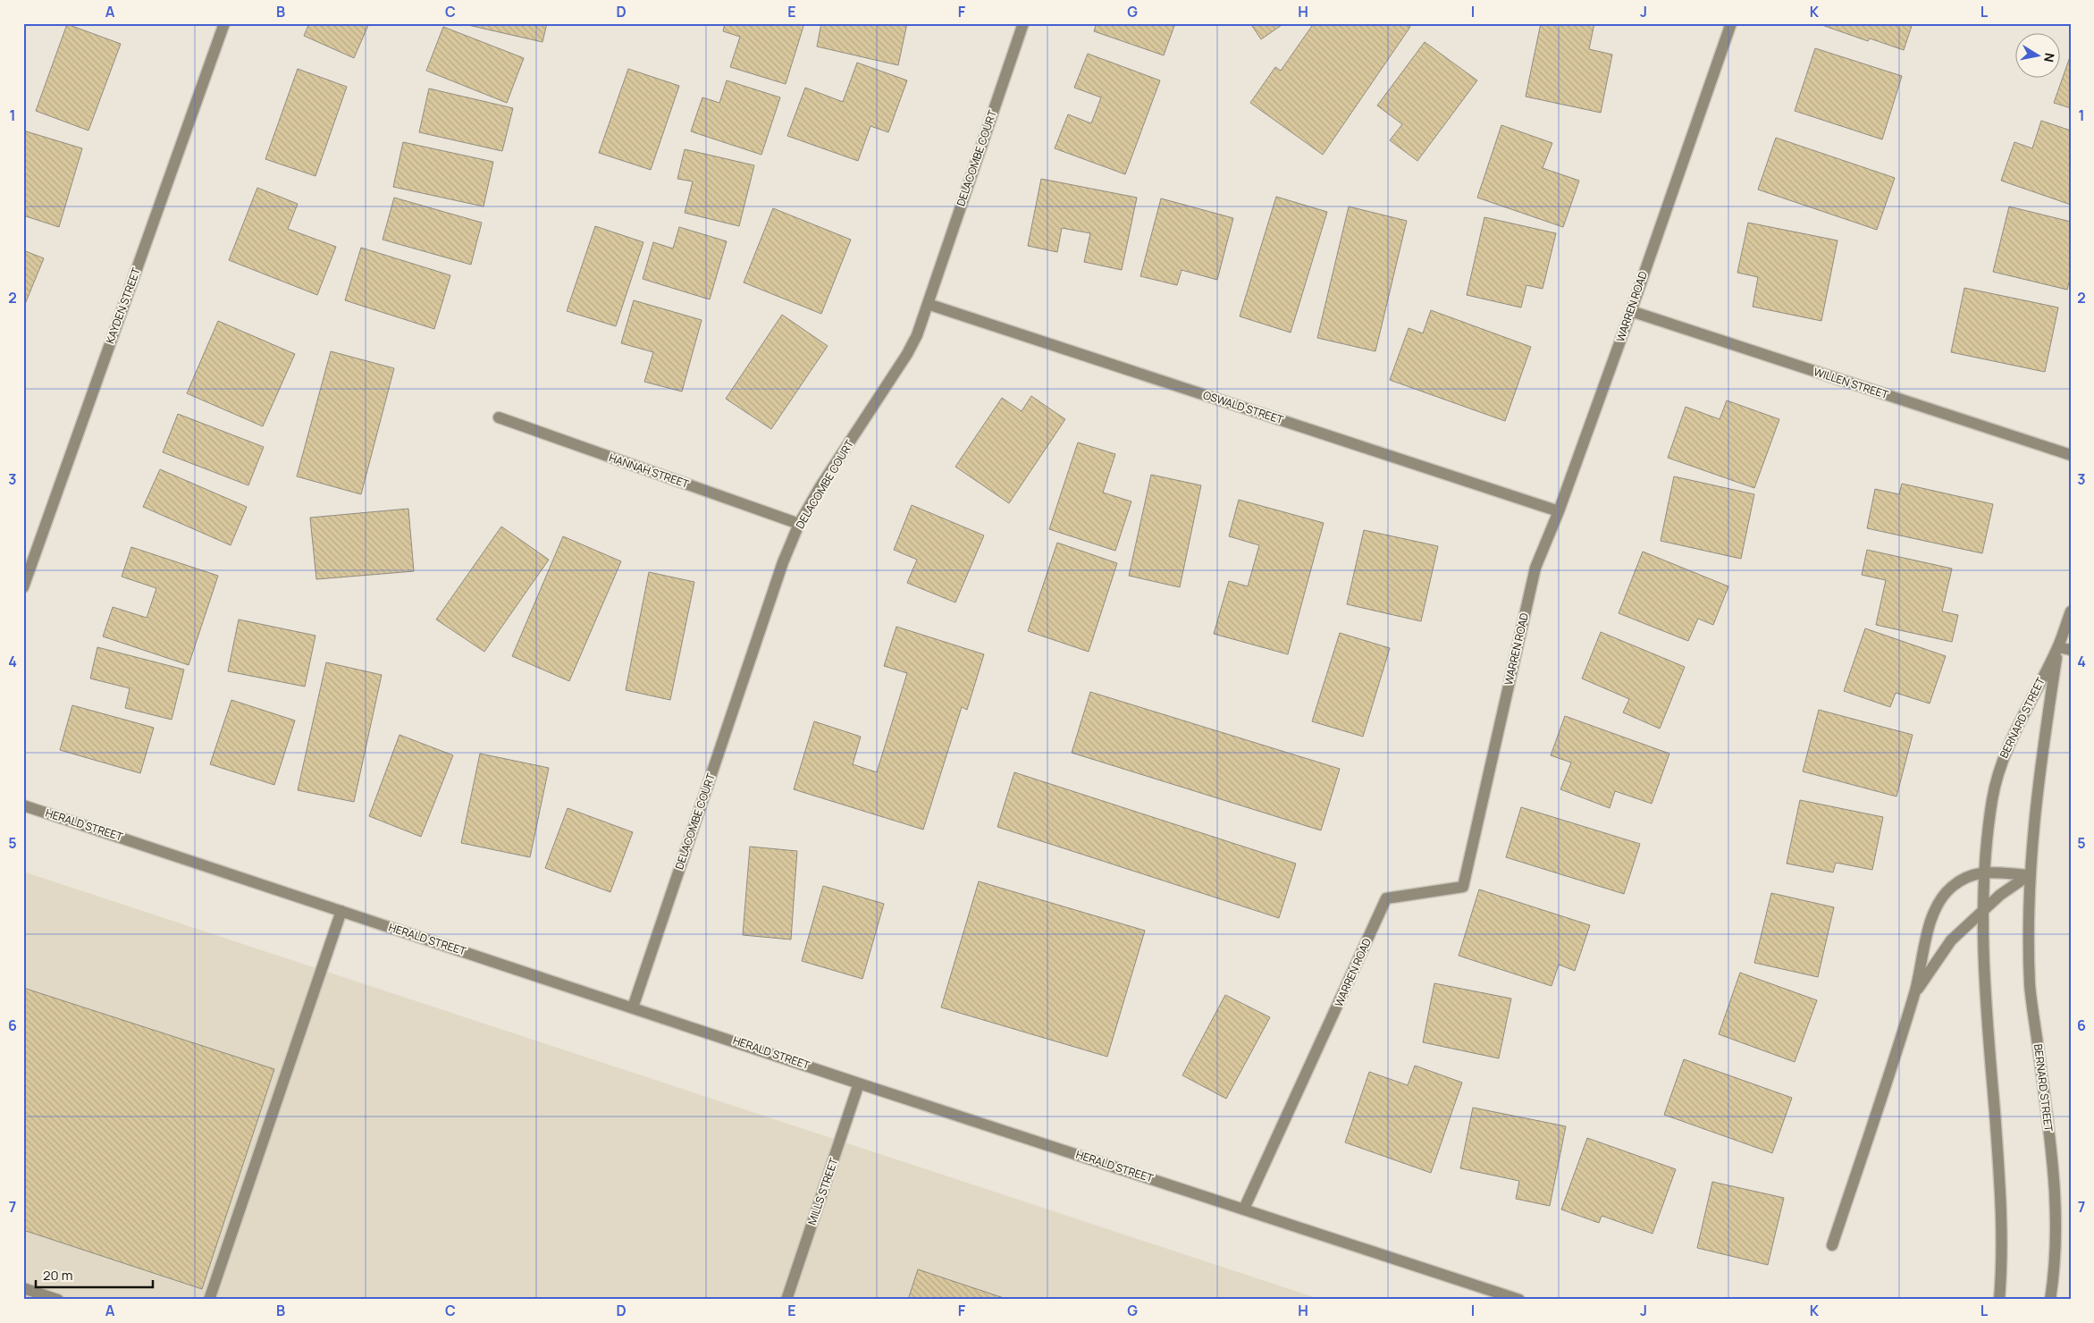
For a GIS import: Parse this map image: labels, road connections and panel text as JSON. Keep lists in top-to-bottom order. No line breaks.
{"streets":{"street":["DELACOMBE COURT","KAYDEN STREET","WARREN ROAD","WILLEN STREET","OSWALD STREET","HANNAH STREET","BERNARD STREET","HERALD STREET","MILLS STREET"]},"crossings":[["DELACOMBE COURT","OSWALD STREET"],["DELACOMBE COURT","HANNAH STREET"],["DELACOMBE COURT","HERALD STREET"],["WARREN ROAD","WILLEN STREET"],["WARREN ROAD","OSWALD STREET"],["WARREN ROAD","HERALD STREET"],["HERALD STREET","MILLS STREET"]],"scale_bar":"20 m","north":"right","grid":{"columns":["A","B","C","D","E","F","G","H","I","J","K","L"],"rows":["1","2","3","4","5","6","7"]}}
